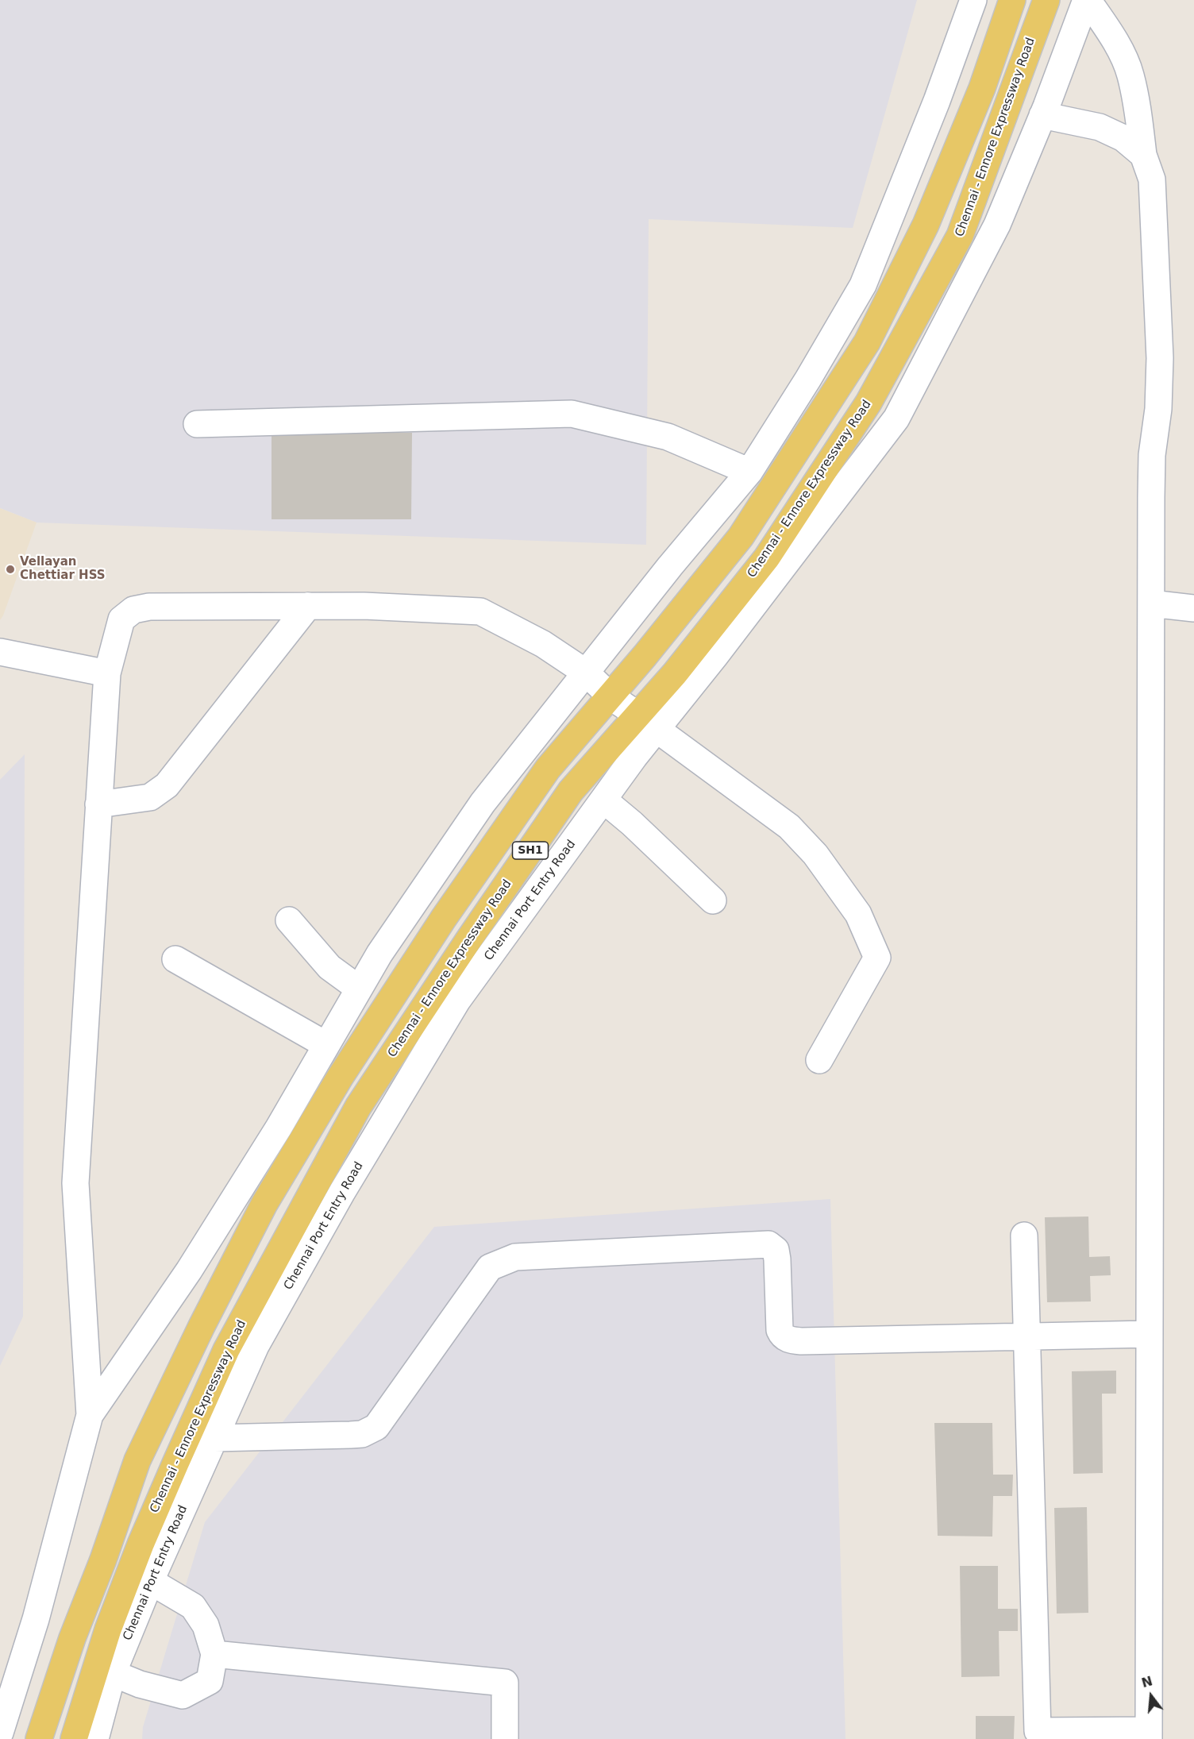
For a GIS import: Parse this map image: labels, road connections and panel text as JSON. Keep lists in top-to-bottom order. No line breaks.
{"streets":{"main road":["Chennai - Ennore Expressway Road","SH1"],"street":["Chennai Port Entry Road"]},"crossings":[["Chennai - Ennore Expressway Road","Chennai Port Entry Road"]],"places":["Vellayan Chettiar HSS"],"north":"top"}
